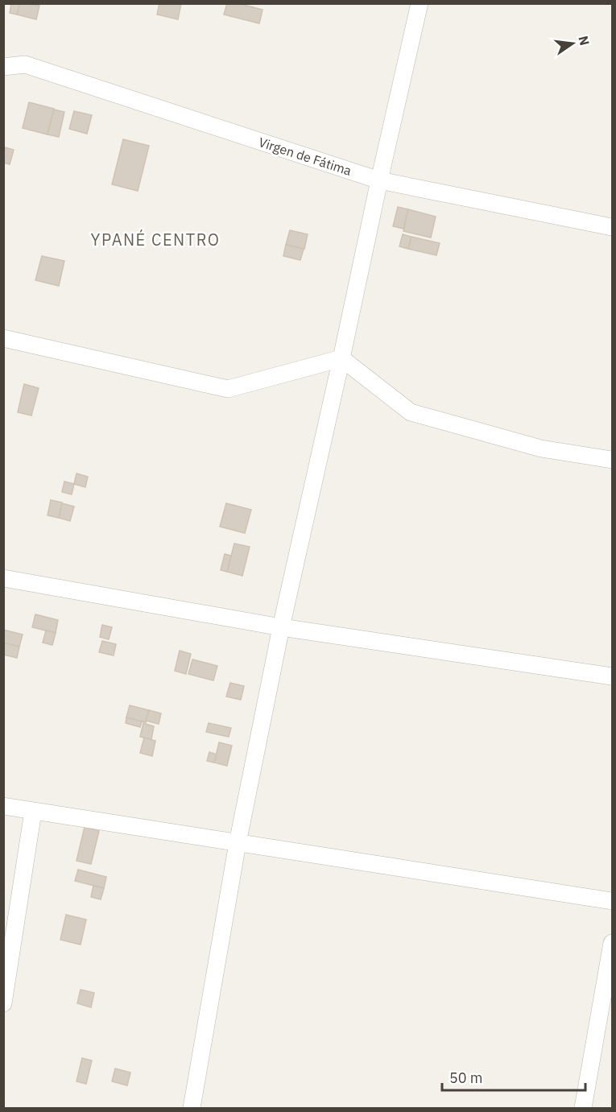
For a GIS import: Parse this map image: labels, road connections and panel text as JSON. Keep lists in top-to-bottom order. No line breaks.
{"streets":{"street":["Virgen de Fátima"]},"districts":["YPANÉ CENTRO"],"scale_bar":"50 m","north":"right"}
